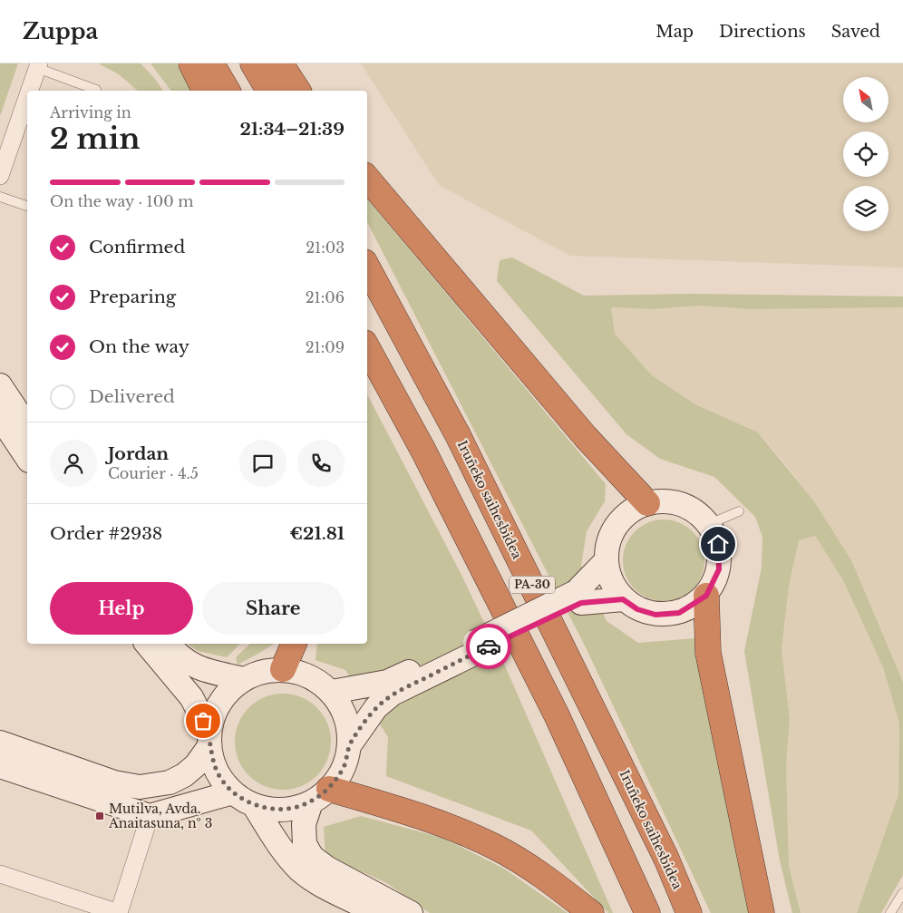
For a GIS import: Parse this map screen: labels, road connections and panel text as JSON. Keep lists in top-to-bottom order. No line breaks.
{"streets":{"highway":["Iruñeko saihesbidea","PA-30"]},"places":{"transit":["Mutilva, Avda. Anaitasuna, nº 3"]},"north":"top left","page":{"header":"Zuppa","nav":["Map","Directions","Saved"],"heading":["2 min","Arriving in","21:34–21:39"],"panel":["Jordan","Courier · 4.5","Order #2938","€21.81"],"bar":"On the way · 100 m","list":[["Confirmed","21:03"],["Preparing","21:06"],["On the way","21:09"],"Delivered"],"buttons":["Help","Share"]}}
